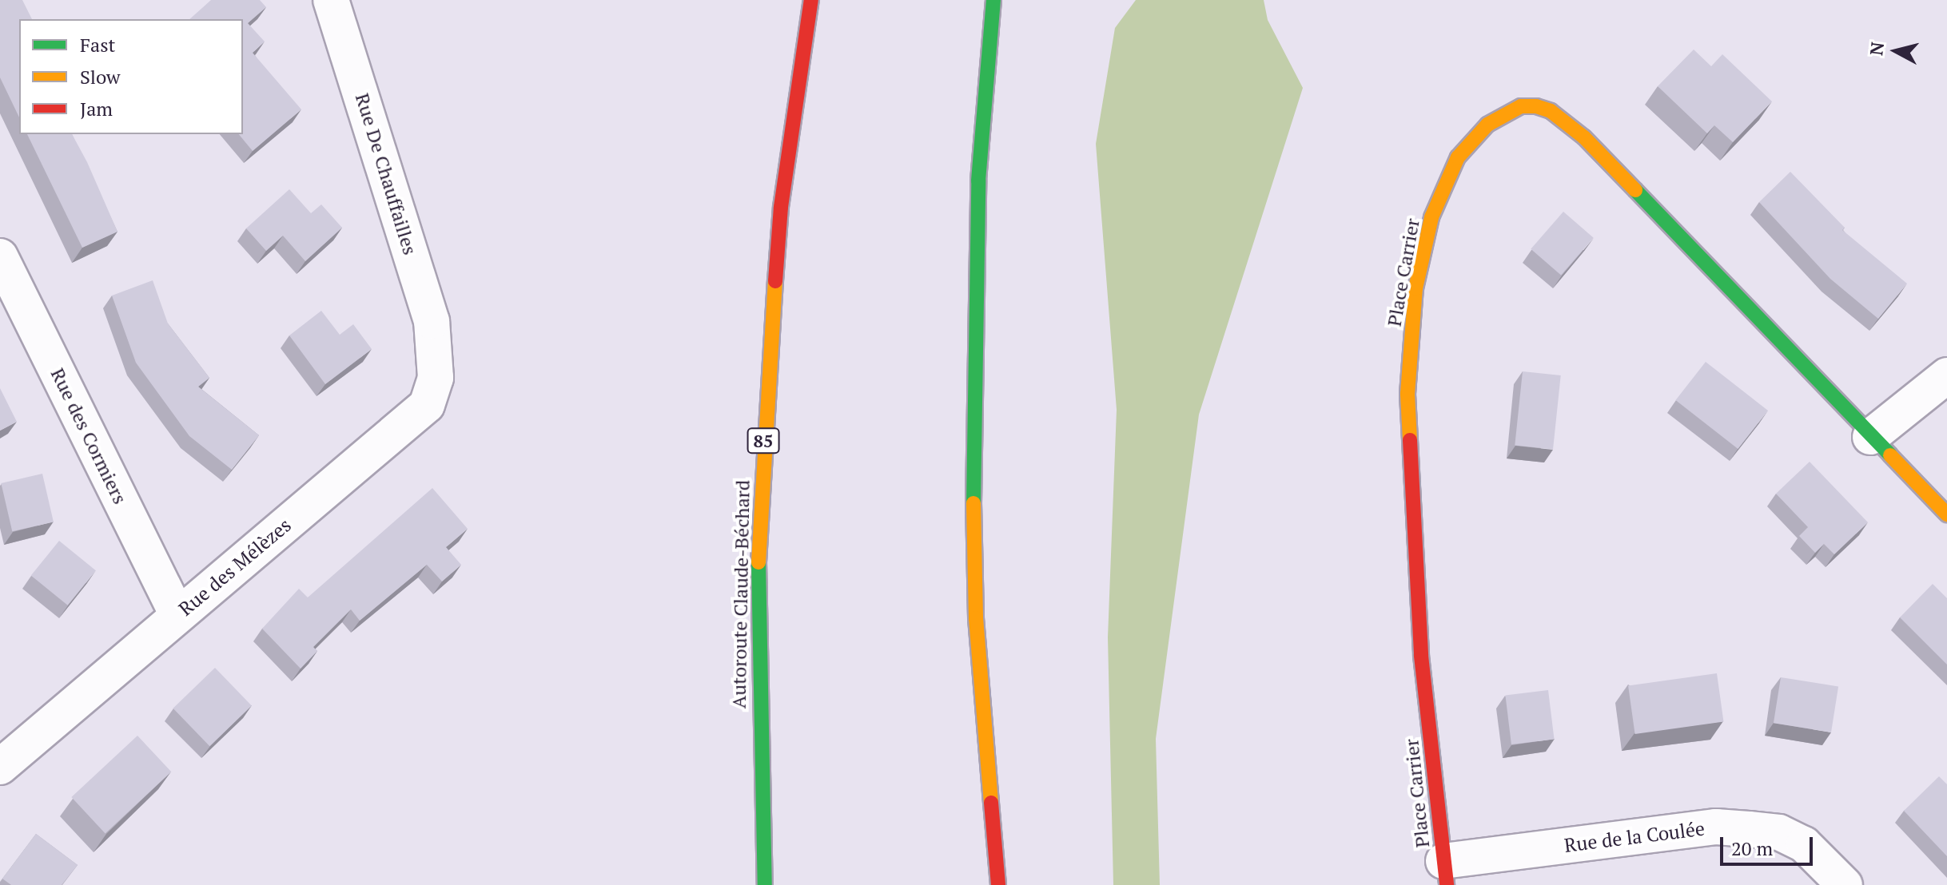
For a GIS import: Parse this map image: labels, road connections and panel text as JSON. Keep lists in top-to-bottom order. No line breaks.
{"streets":{"main road":["Place Carrier","85","Autoroute Claude-Béchard"],"street":["Rue De Chauffailles","Rue des Cormiers","Rue des Mélèzes","Rue de la Coulée"]},"crossings":[["Rue De Chauffailles","Rue des Mélèzes"],["Place Carrier","Rue de la Coulée"],["Rue des Cormiers","Rue des Mélèzes"]],"legend":["Fast","Slow","Jam"],"scale_bar":"20 m","north":"left"}
